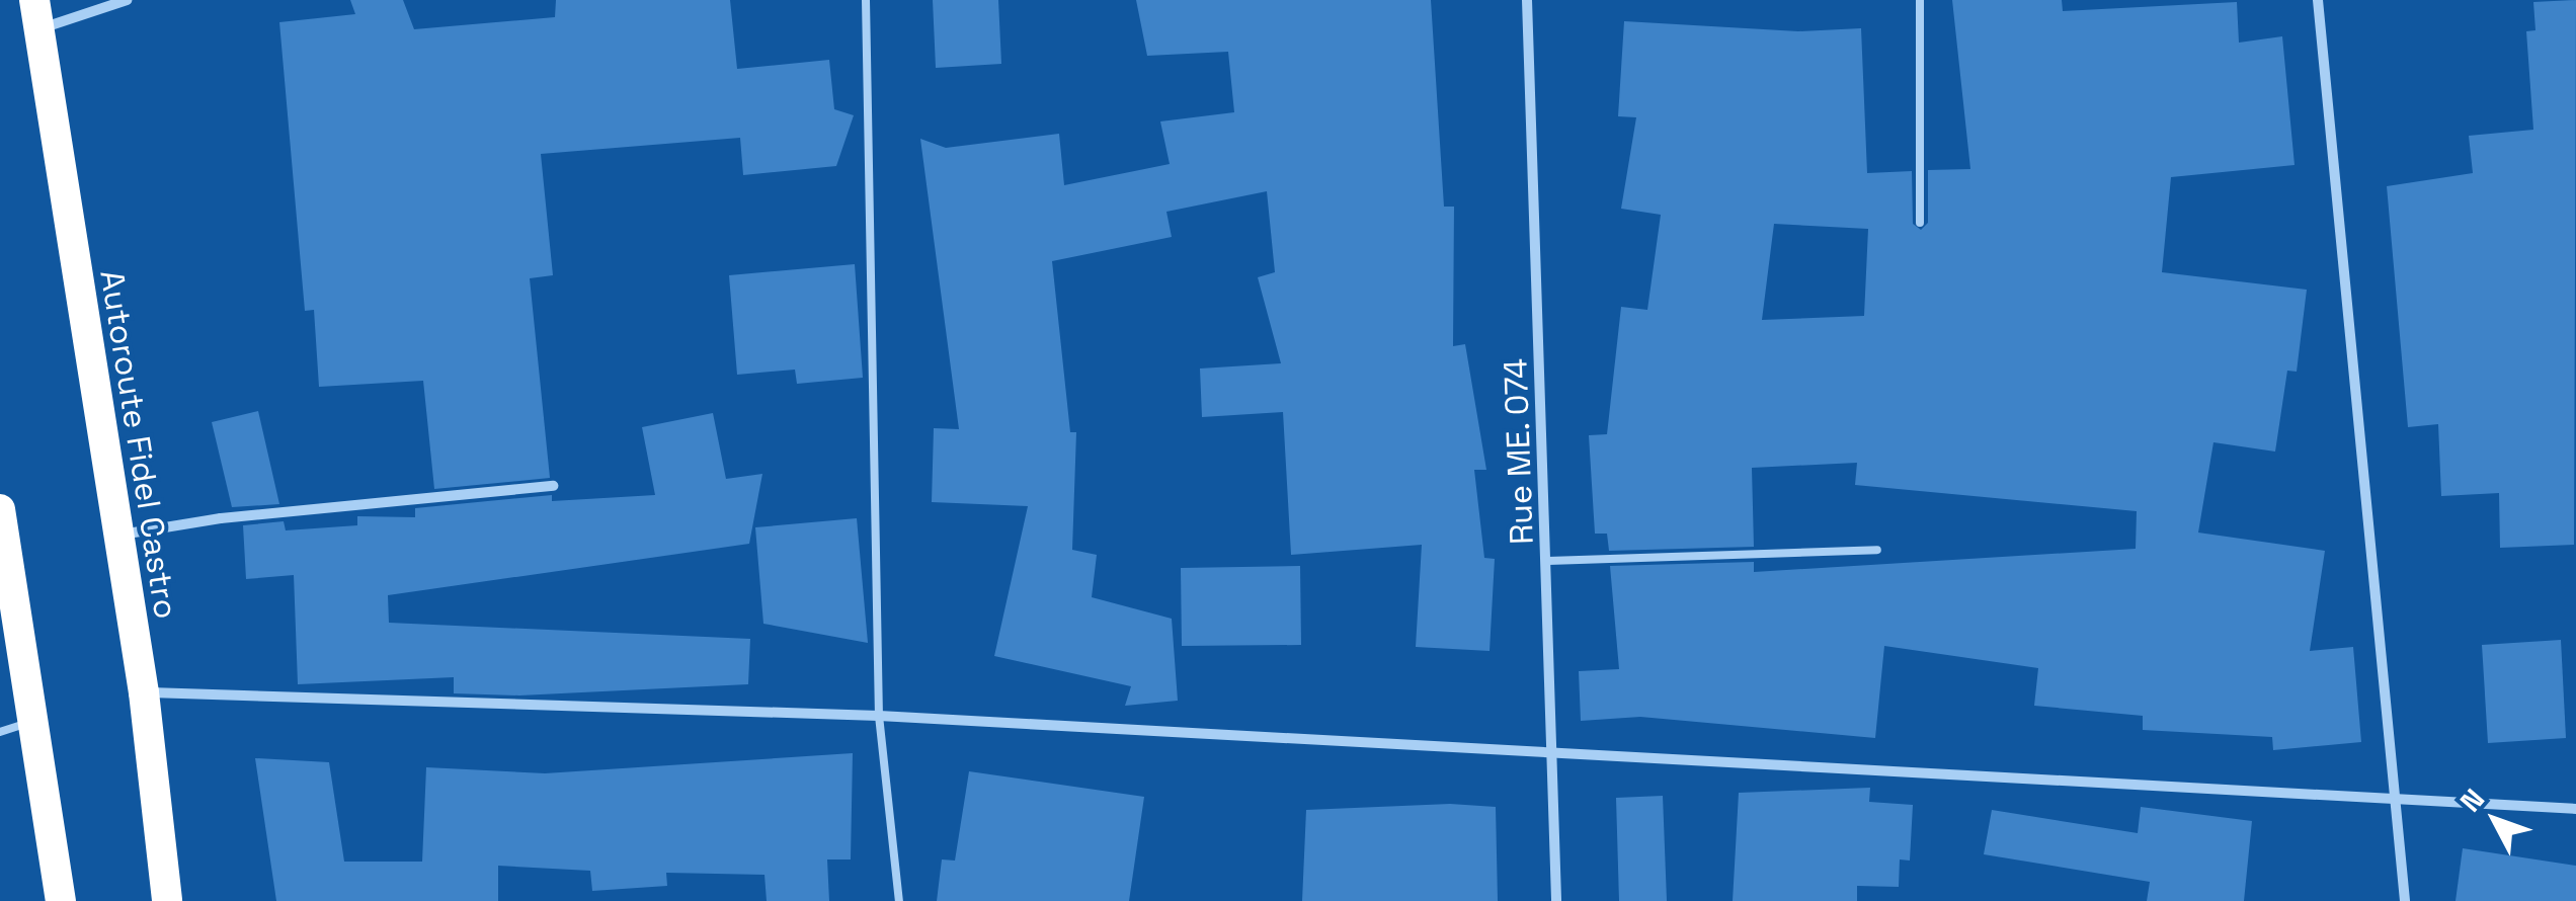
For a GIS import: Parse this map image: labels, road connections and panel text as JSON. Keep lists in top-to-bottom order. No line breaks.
{"streets":{"highway":["Autoroute Fidel Castro"],"street":["Rue ME. 074"]},"north":"top left"}
